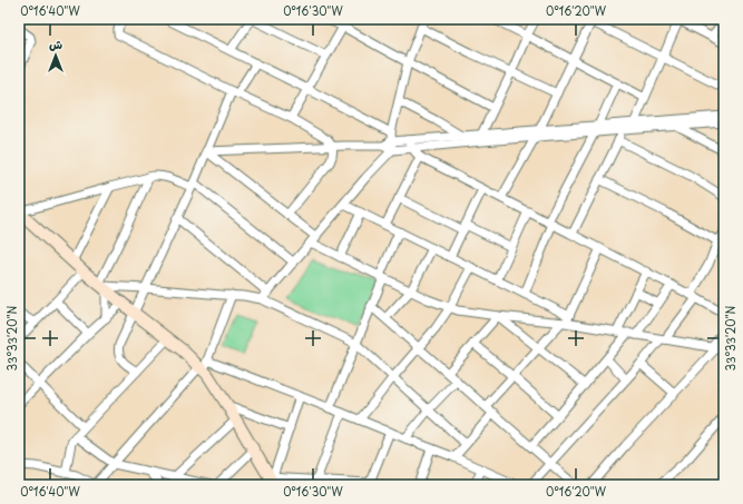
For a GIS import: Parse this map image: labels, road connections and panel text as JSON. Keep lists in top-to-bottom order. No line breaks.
{"north":"top","coordinates":["0°16'40\"W","0°16'30\"W","0°16'20\"W","33°33'20\"N"]}
